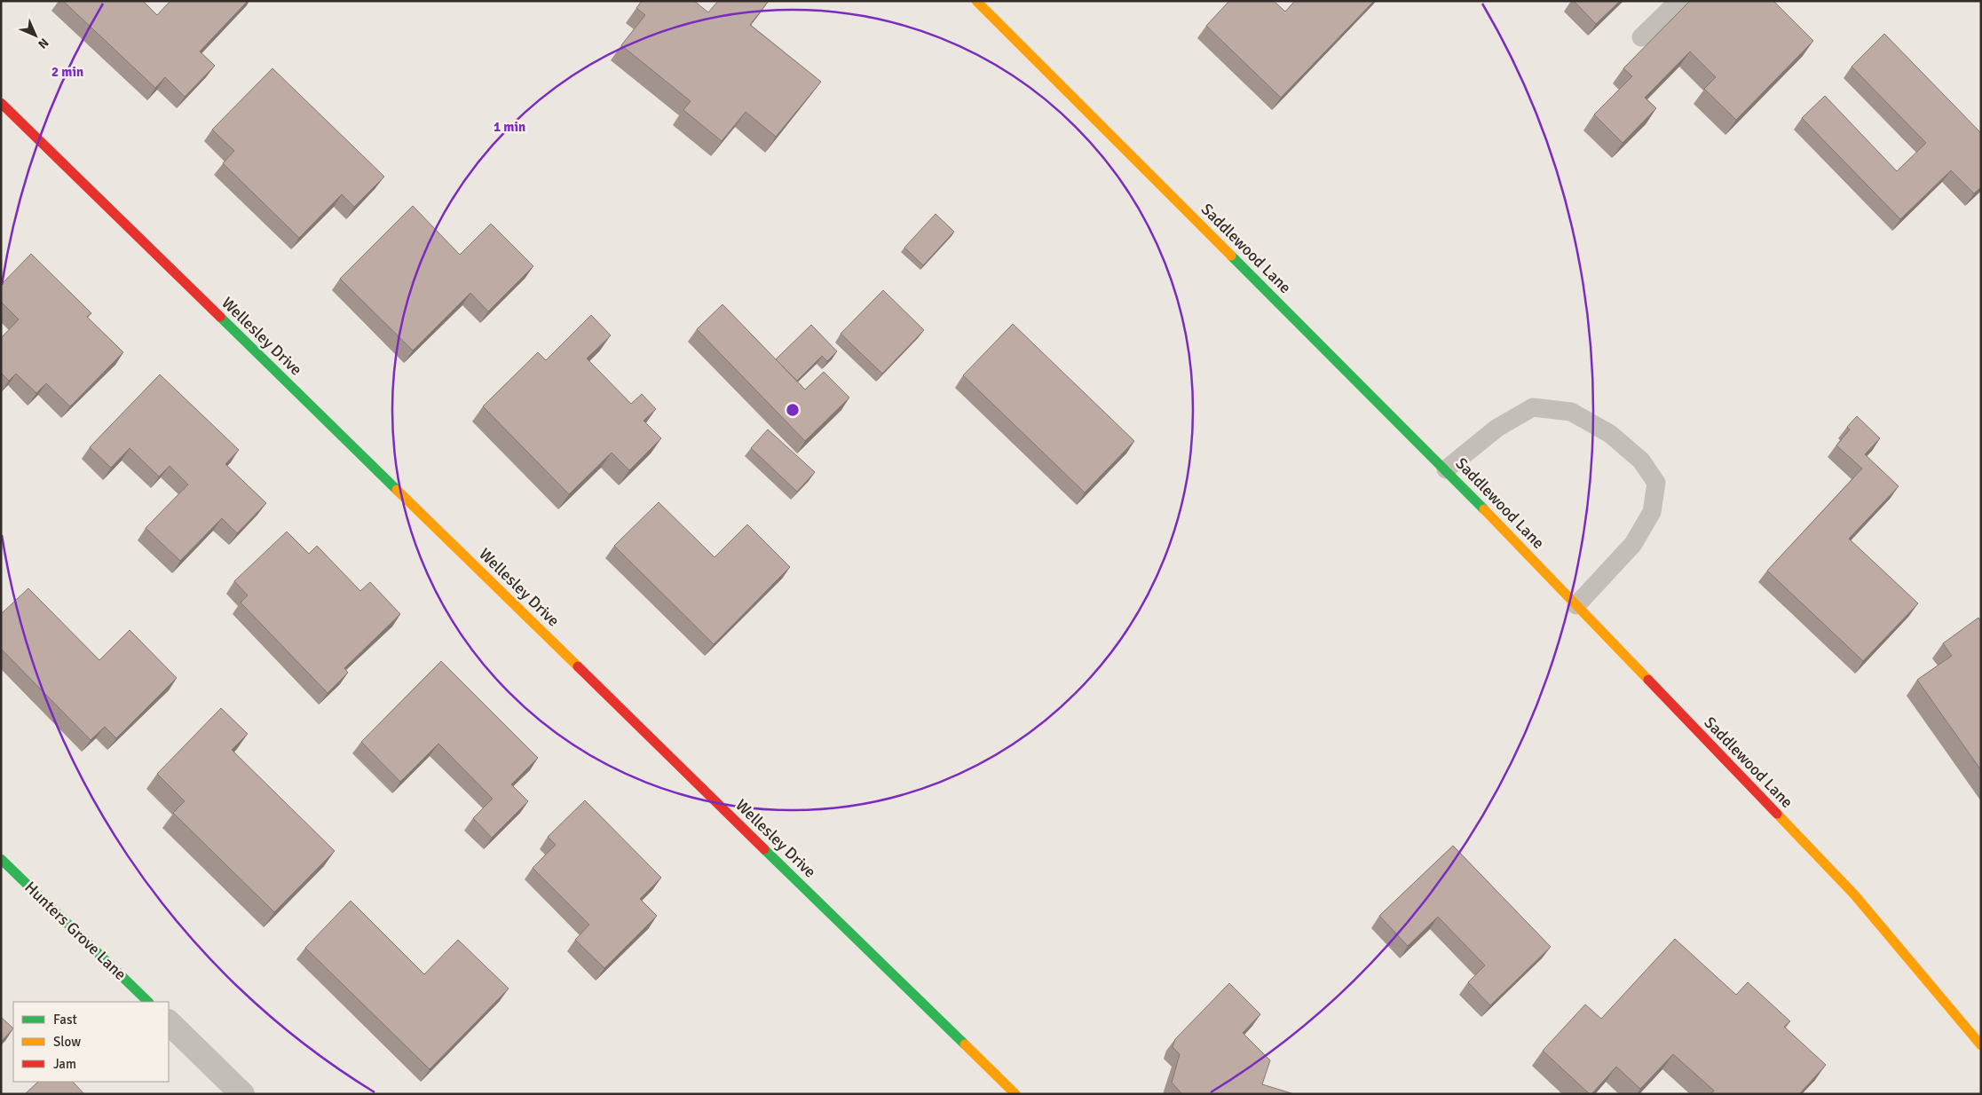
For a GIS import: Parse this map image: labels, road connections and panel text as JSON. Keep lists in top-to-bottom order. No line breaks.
{"streets":{"street":["Saddlewood Lane","Wellesley Drive","Hunters Grove Lane"]},"legend":["Fast","Slow","Jam"],"north":"bottom right","rings":["2 min","1 min"]}
